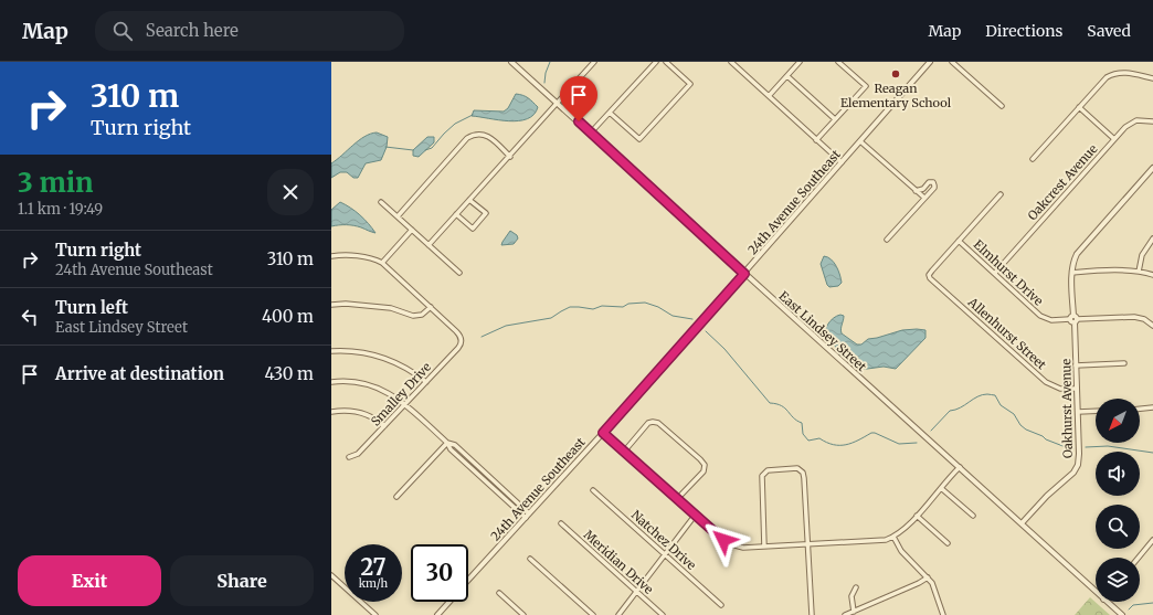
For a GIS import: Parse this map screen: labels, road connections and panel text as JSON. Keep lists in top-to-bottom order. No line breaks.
{"streets":{"street":["Oakcrest Avenue","24th Avenue Southeast","Elmhurst Drive","East Lindsey Street","Allenhurst Street","Smalley Drive","Oakhurst Avenue","Natchez Drive","Meridian Drive"]},"crossings":[["Oakcrest Avenue","Elmhurst Drive"],["24th Avenue Southeast","East Lindsey Street"],["Elmhurst Drive","Allenhurst Street"],["Elmhurst Drive","Oakhurst Avenue"],["East Lindsey Street","Oakhurst Avenue"],["Allenhurst Street","Oakhurst Avenue"]],"places":["Reagan Elementary School"],"north":"bottom left","page":{"header":"Map","search":"Search here","nav":["Map","Directions","Saved"],"turn":["310 m","Turn right"],"heading":["3 min","1.1 km · 19:49"],"list":[{"name":"Turn right","note":"24th Avenue Southeast","value":"310 m"},{"name":"Turn left","note":"East Lindsey Street","value":"400 m"},{"name":"Arrive at destination","value":"430 m"}],"speed":"27 km/h","limit":"30","buttons":["Exit","Share"]}}
